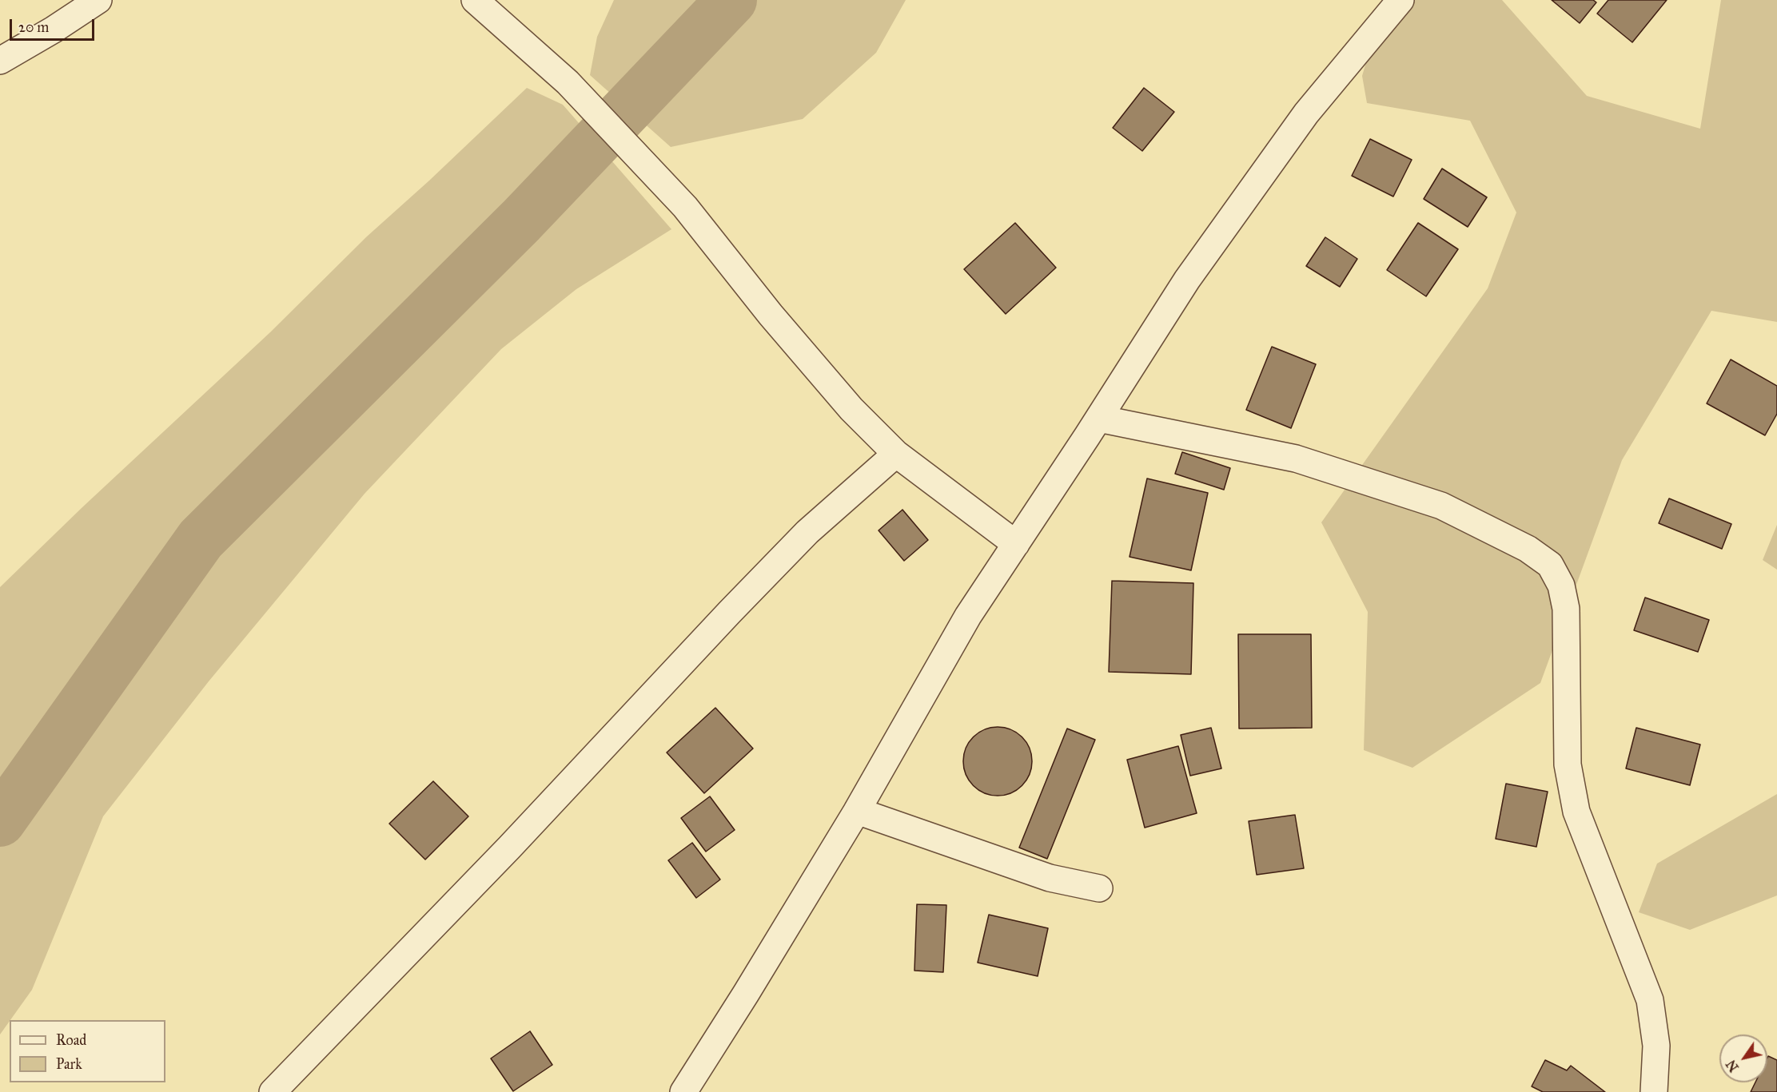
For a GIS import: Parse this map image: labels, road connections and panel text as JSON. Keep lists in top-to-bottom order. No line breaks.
{"legend":["Road","Park"],"scale_bar":"20 m","north":"bottom left"}
